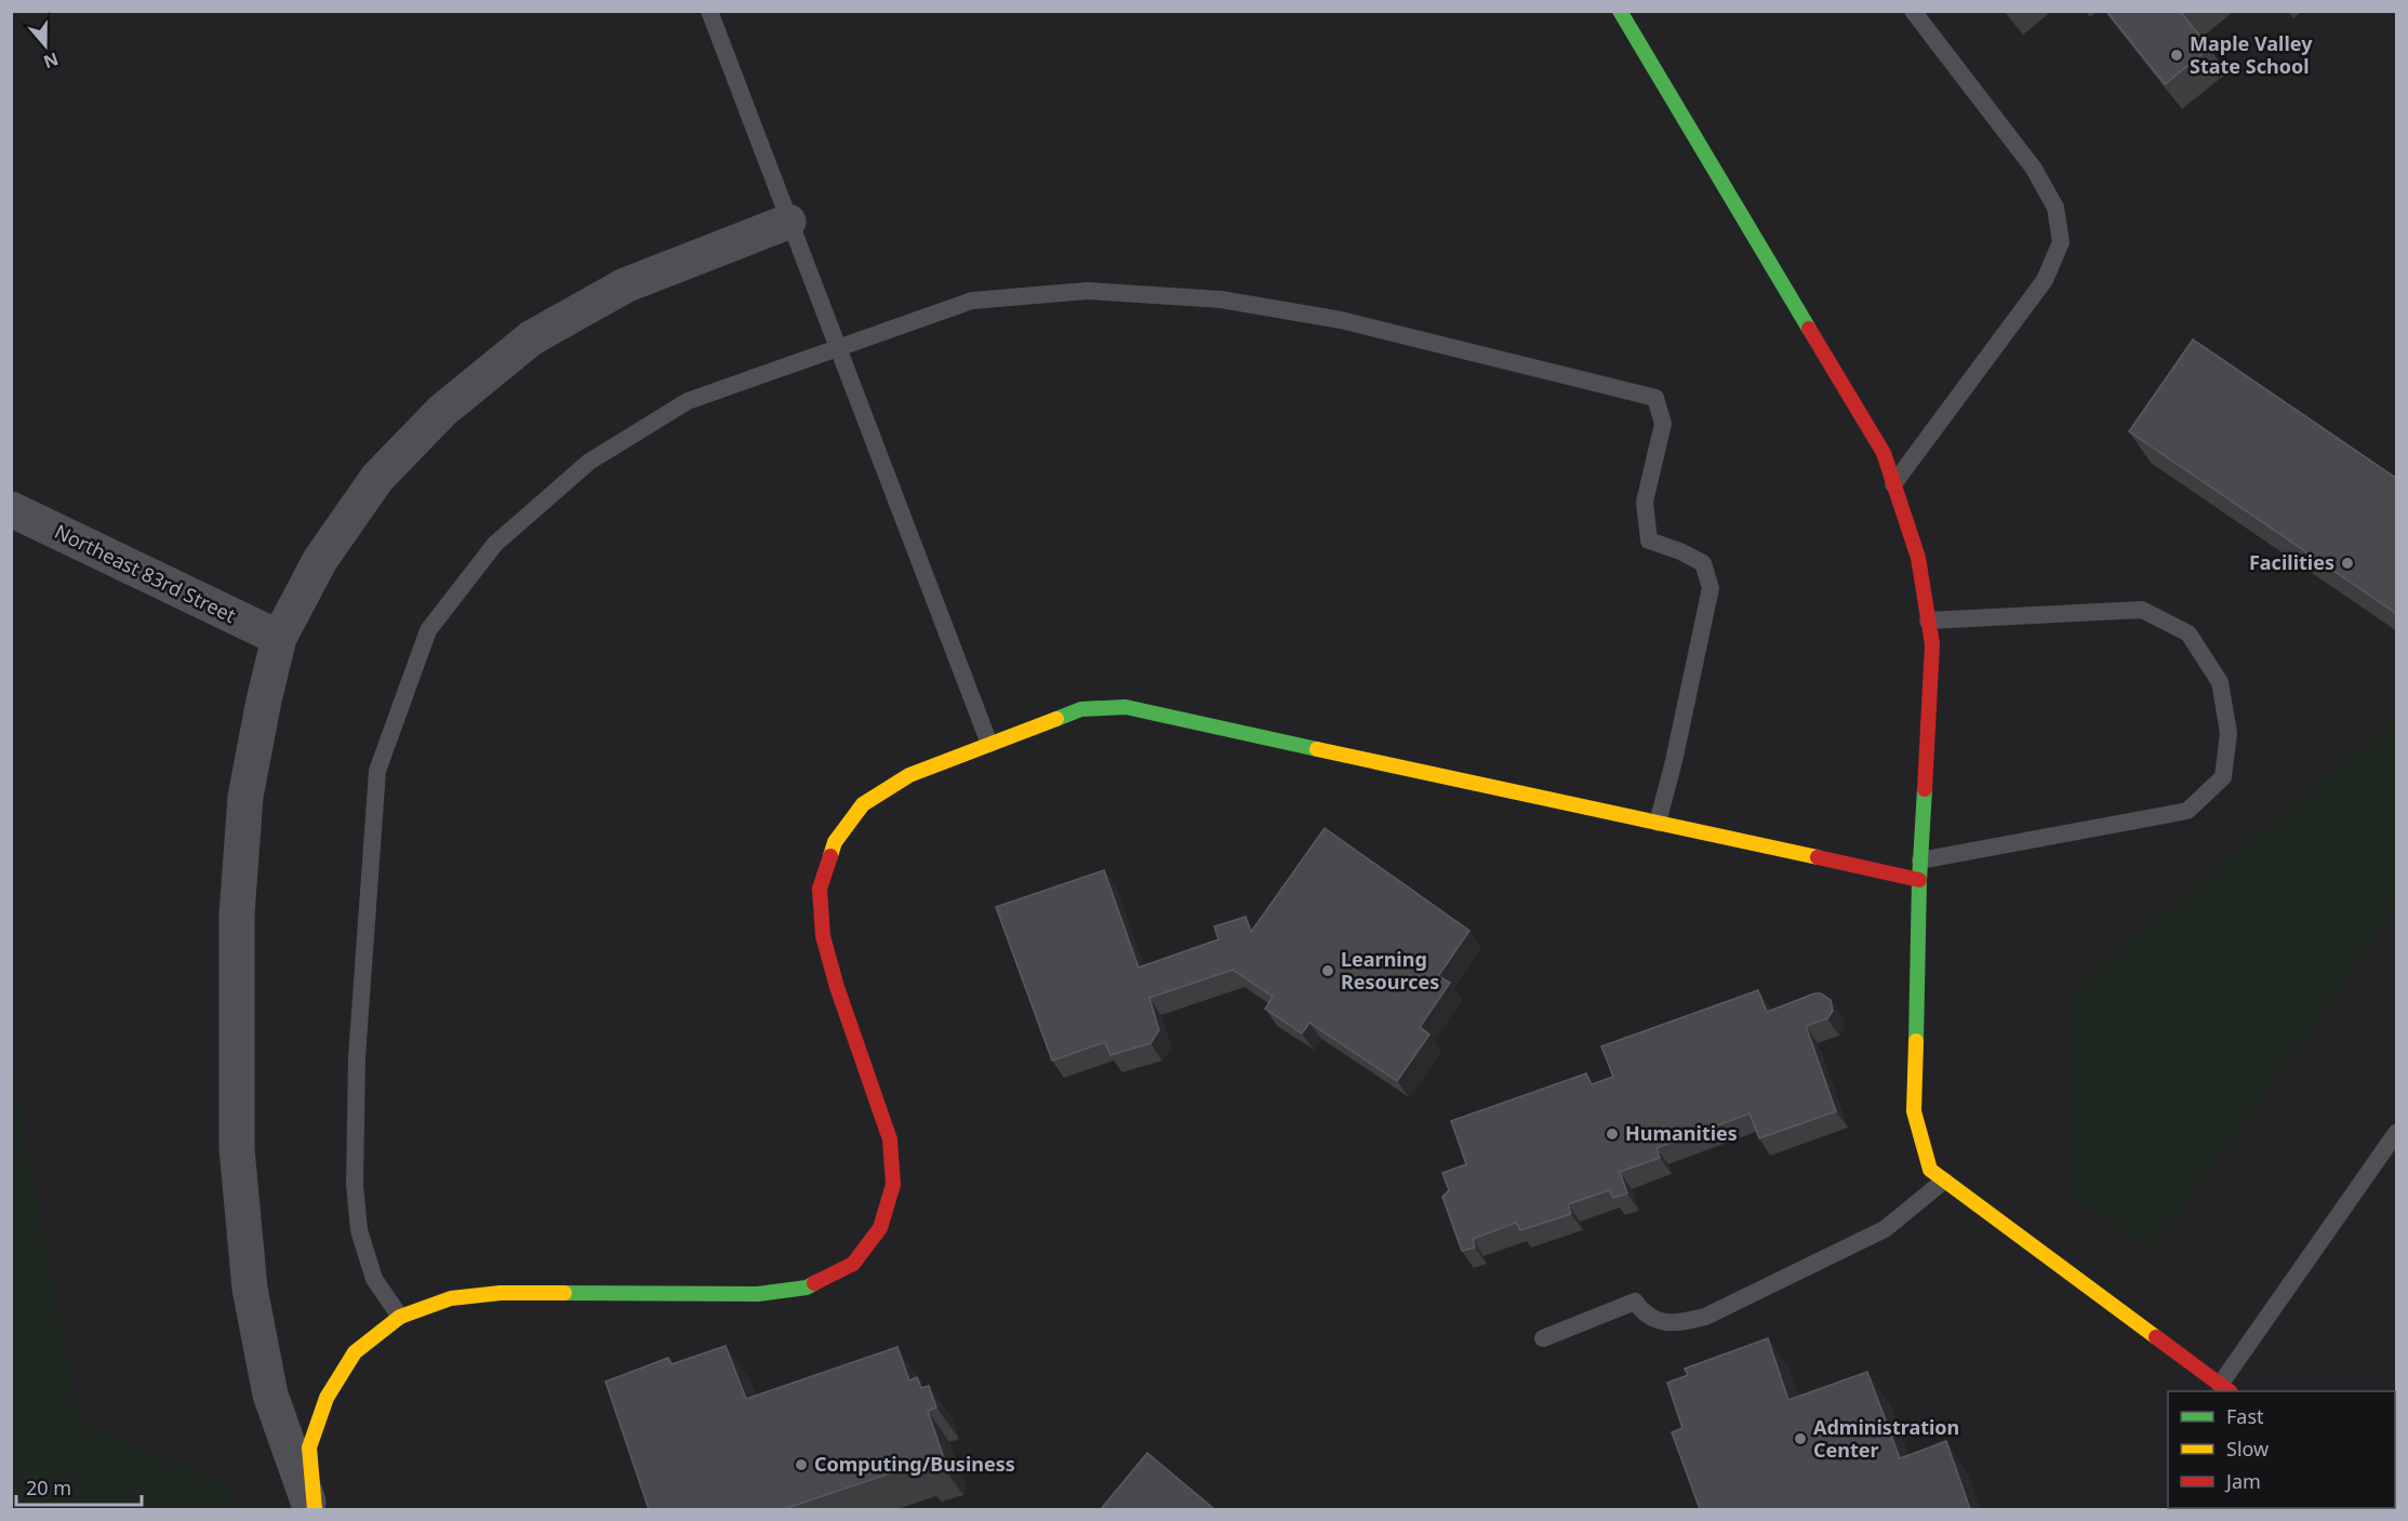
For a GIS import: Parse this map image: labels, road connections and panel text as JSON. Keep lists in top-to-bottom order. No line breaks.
{"streets":{"street":["Northeast 83rd Street"]},"places":["Maple Valley State School","Facilities","Learning Resources","Humanities","Administration Center","Computing/Business"],"legend":["Fast","Slow","Jam"],"scale_bar":"20 m","north":"bottom"}
